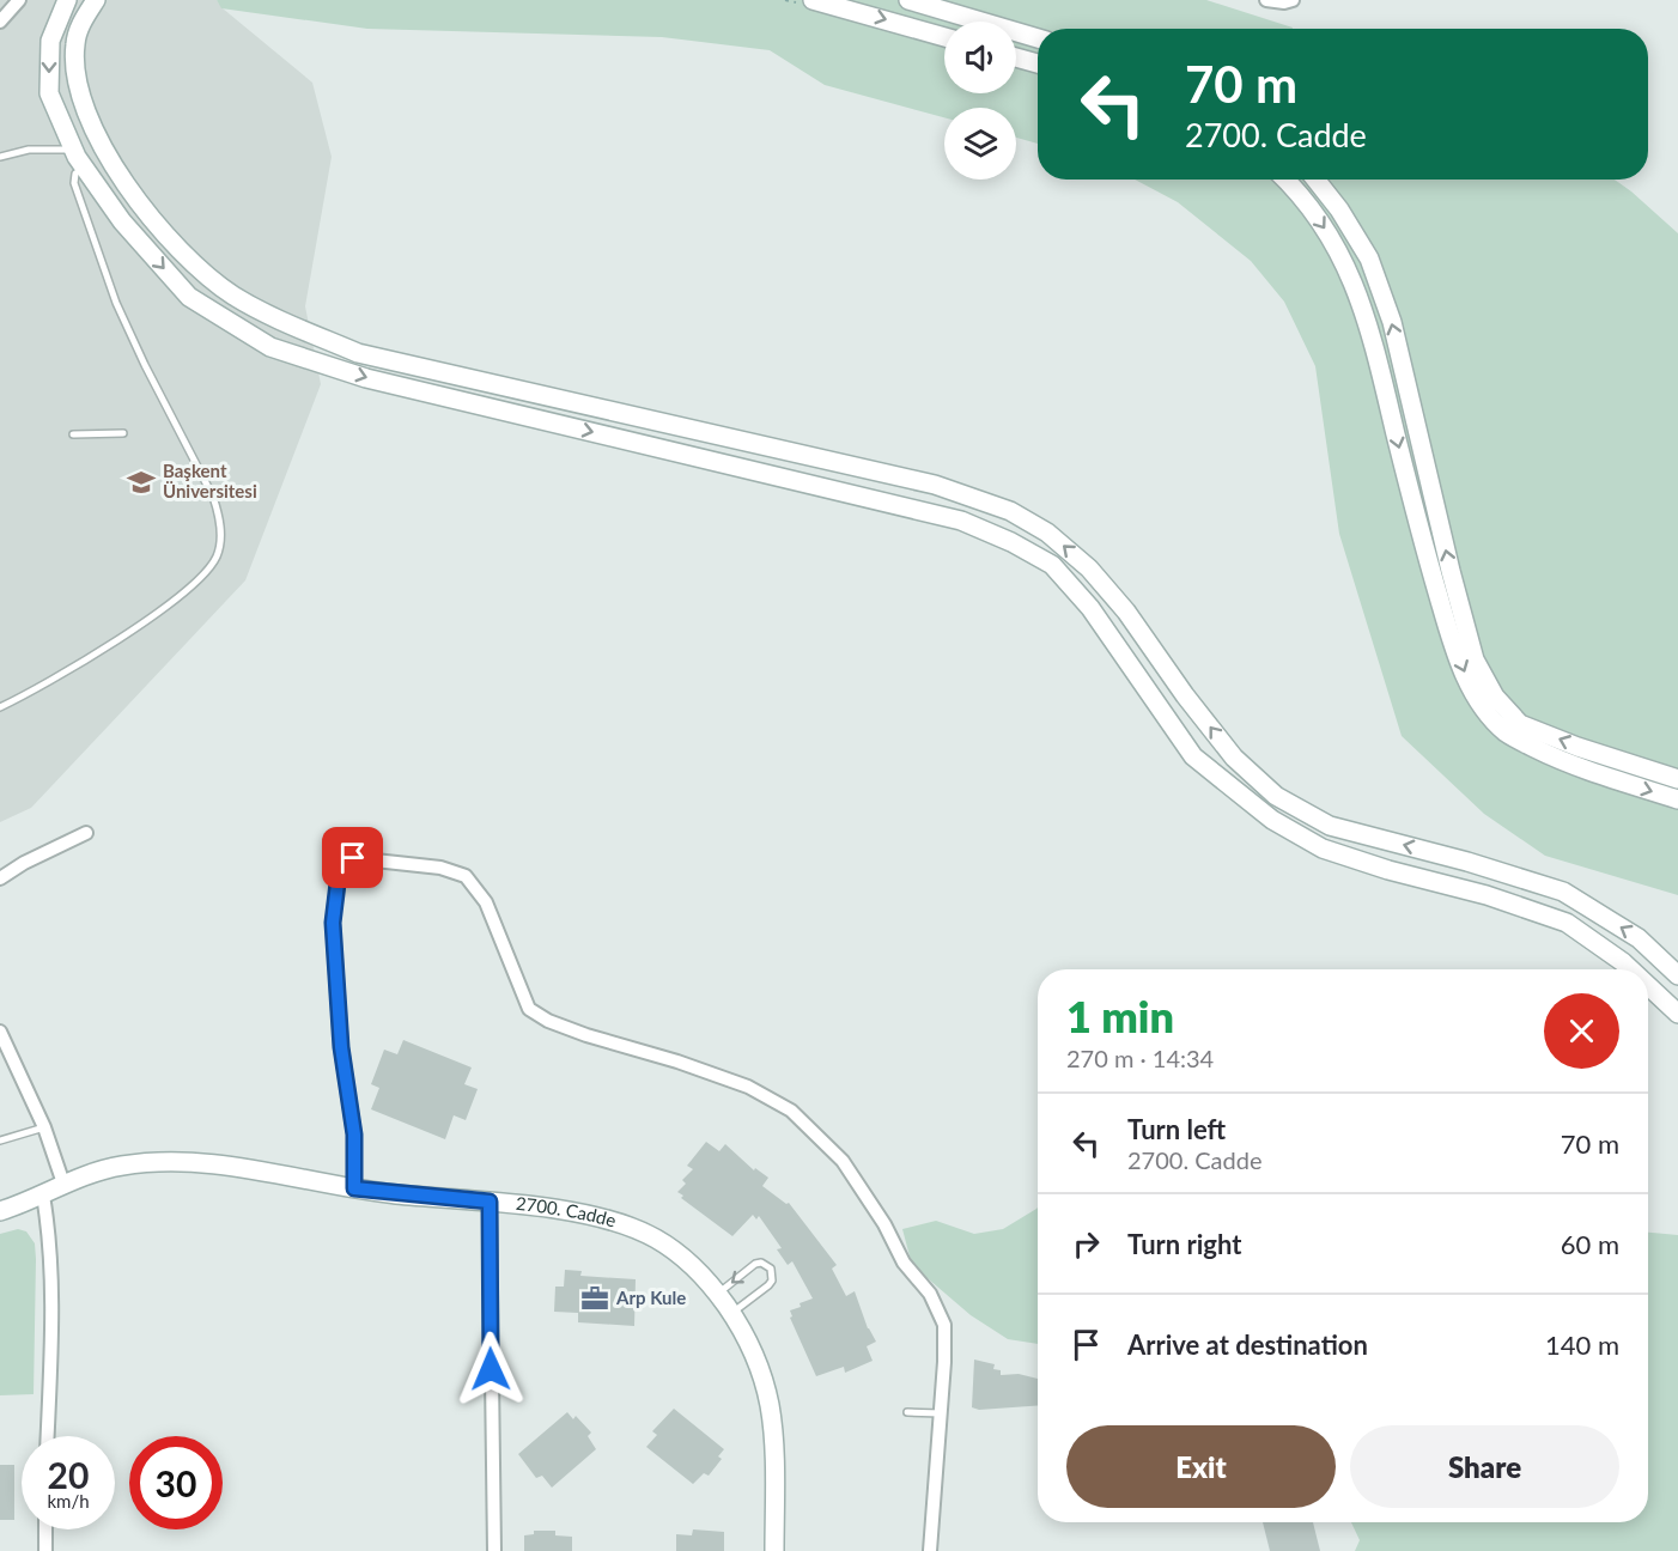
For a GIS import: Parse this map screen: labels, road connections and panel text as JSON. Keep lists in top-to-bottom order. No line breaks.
{"streets":{"street":["2700. Cadde"]},"places":{"school or university":["Başkent Üniversitesi"],"office":["Arp Kule"]},"page":{"turn":["70 m","2700. Cadde"],"heading":["1 min","270 m · 14:34"],"list":[{"name":"Turn left","note":"2700. Cadde","value":"70 m"},{"name":"Turn right","value":"60 m"},{"name":"Arrive at destination","value":"140 m"}],"buttons":["Exit","Share"],"speed":"20 km/h","limit":"30"}}
